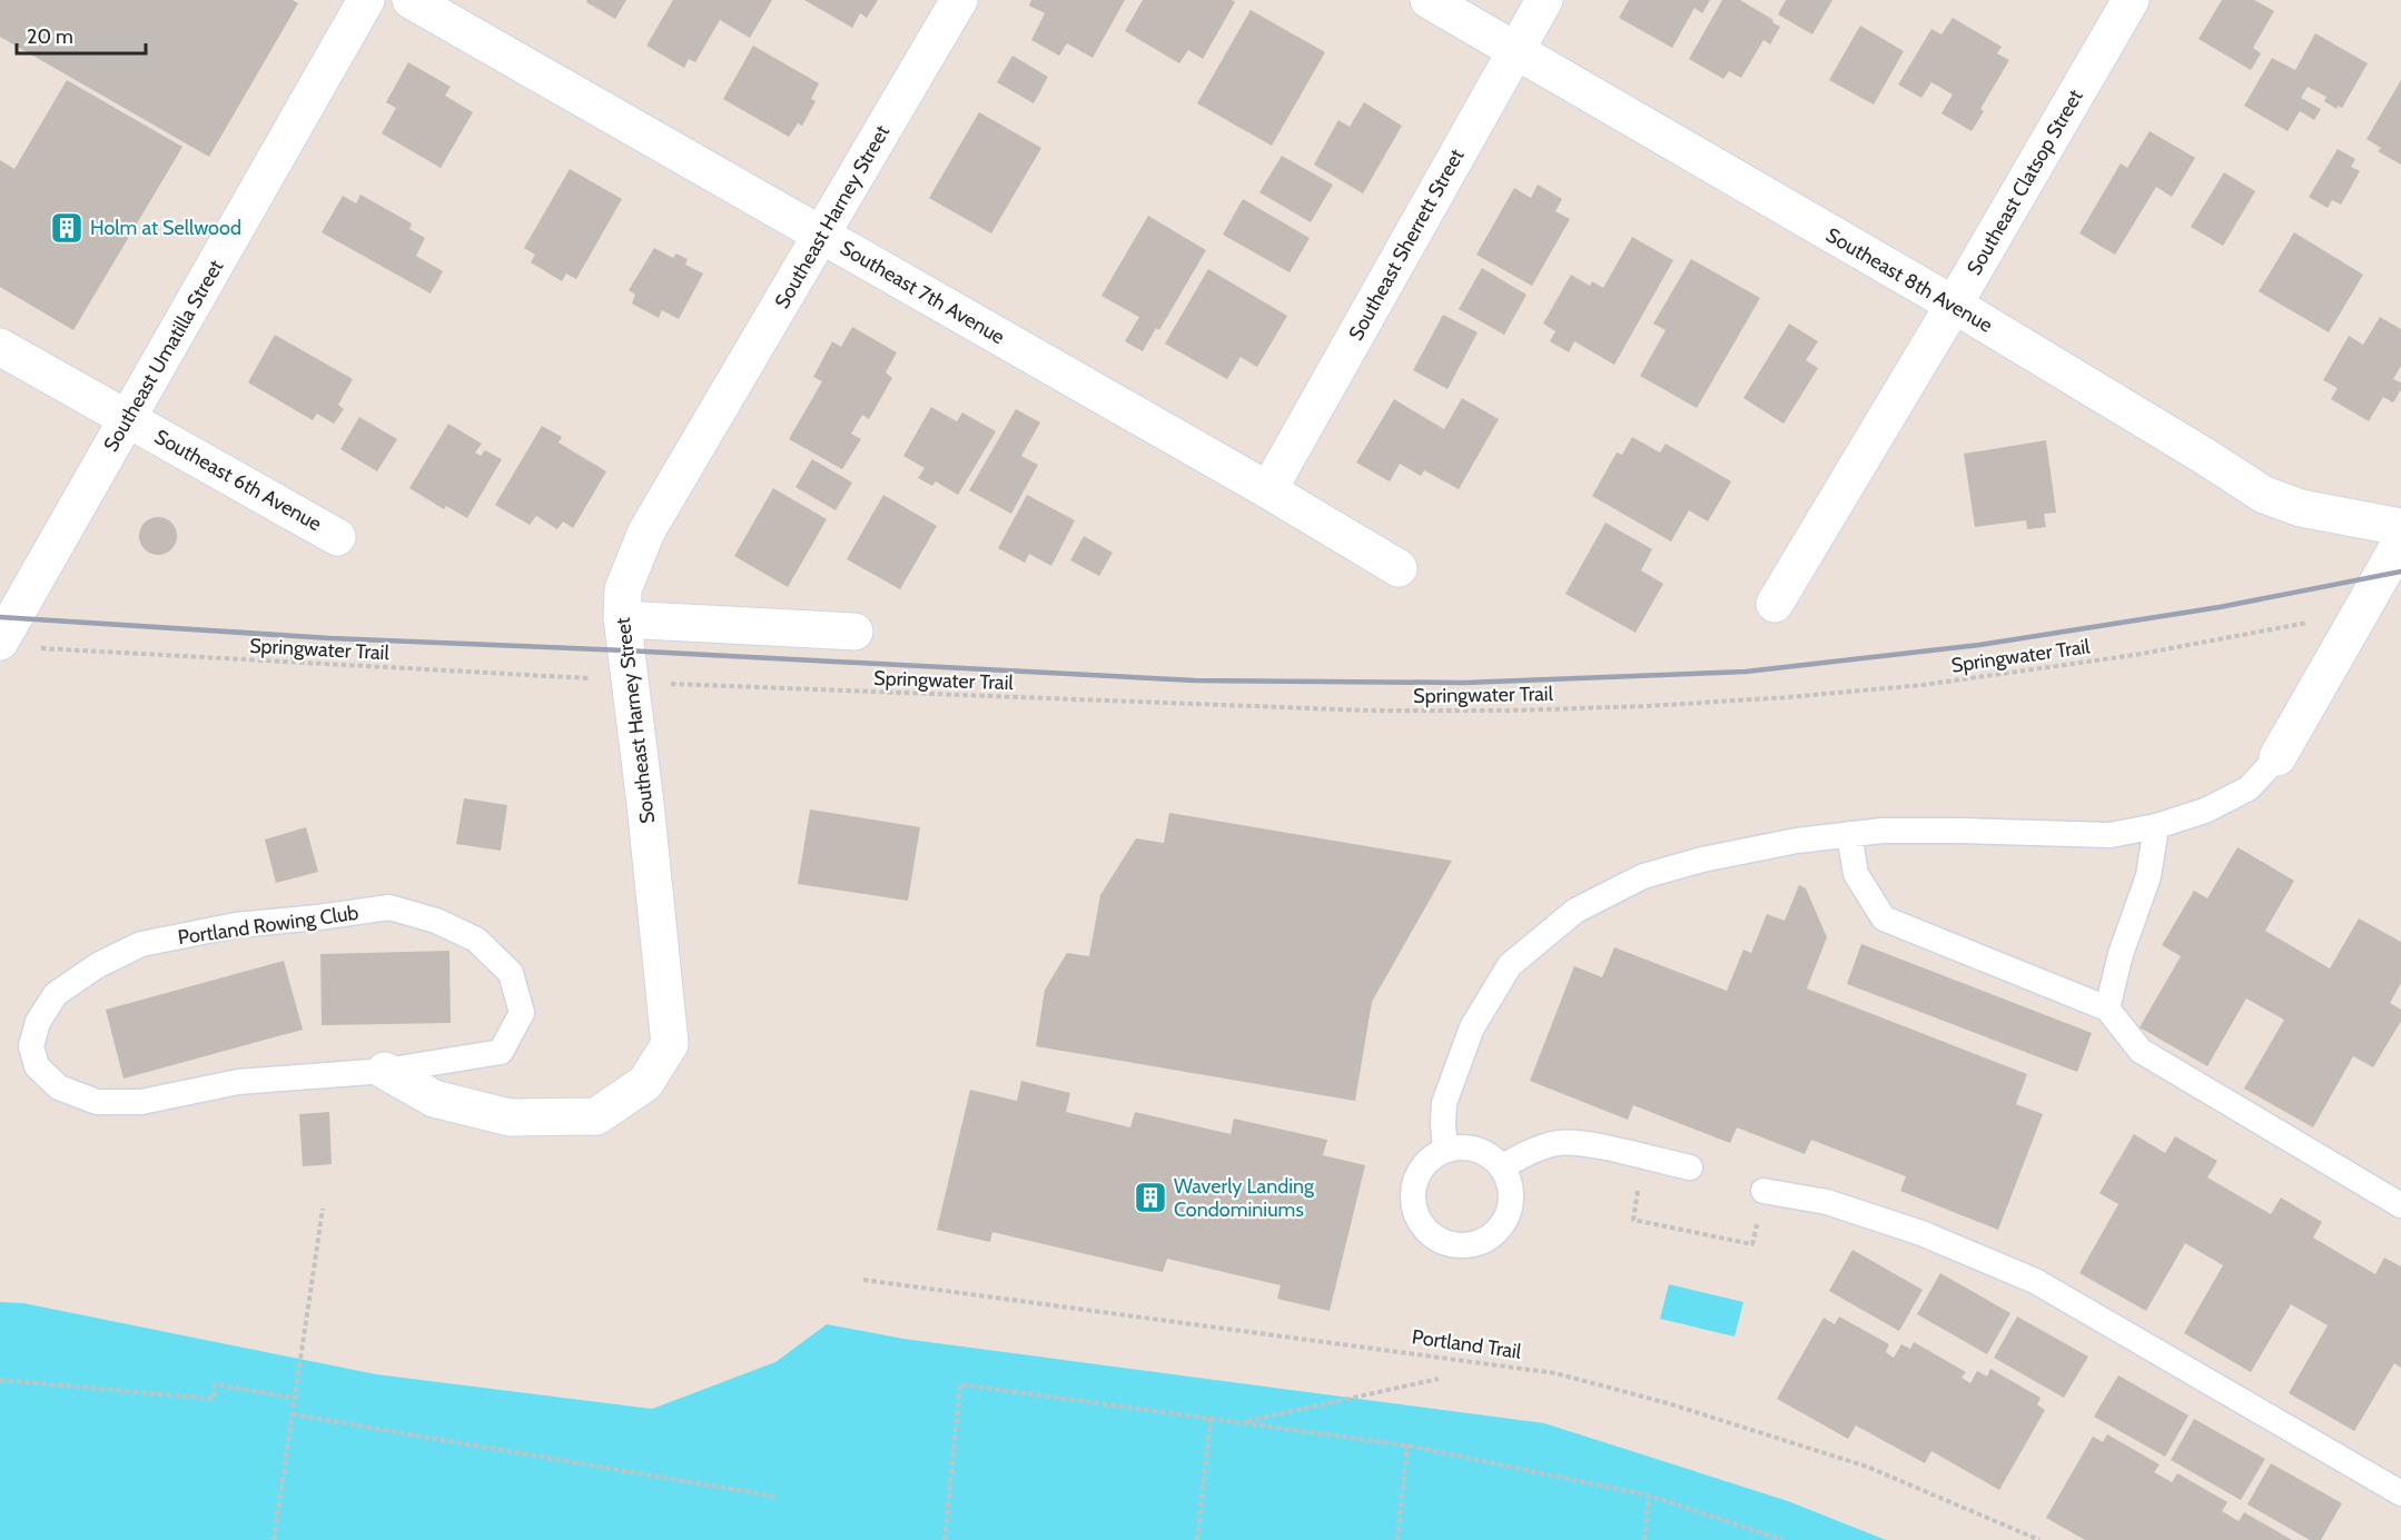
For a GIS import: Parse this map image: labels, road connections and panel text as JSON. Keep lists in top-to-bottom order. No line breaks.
{"streets":{"street":["Southeast Clatsop Street","Southeast Harney Street","Southeast Sherrett Street","Southeast 8th Avenue","Southeast 7th Avenue","Southeast Umatilla Street","Southeast 6th Avenue"],"lane":["Portland Rowing Club"],"path":["Springwater Trail","Portland Trail"]},"crossings":[["Southeast Clatsop Street","Southeast 8th Avenue"],["Southeast Harney Street","Southeast 7th Avenue"],["Southeast Harney Street","Portland Rowing Club"],["Southeast Sherrett Street","Southeast 8th Avenue"],["Southeast Sherrett Street","Southeast 7th Avenue"],["Southeast Umatilla Street","Southeast 6th Avenue"]],"places":{"building":["Holm at Sellwood","Waverly Landing Condominiums"]},"scale_bar":"20 m"}
